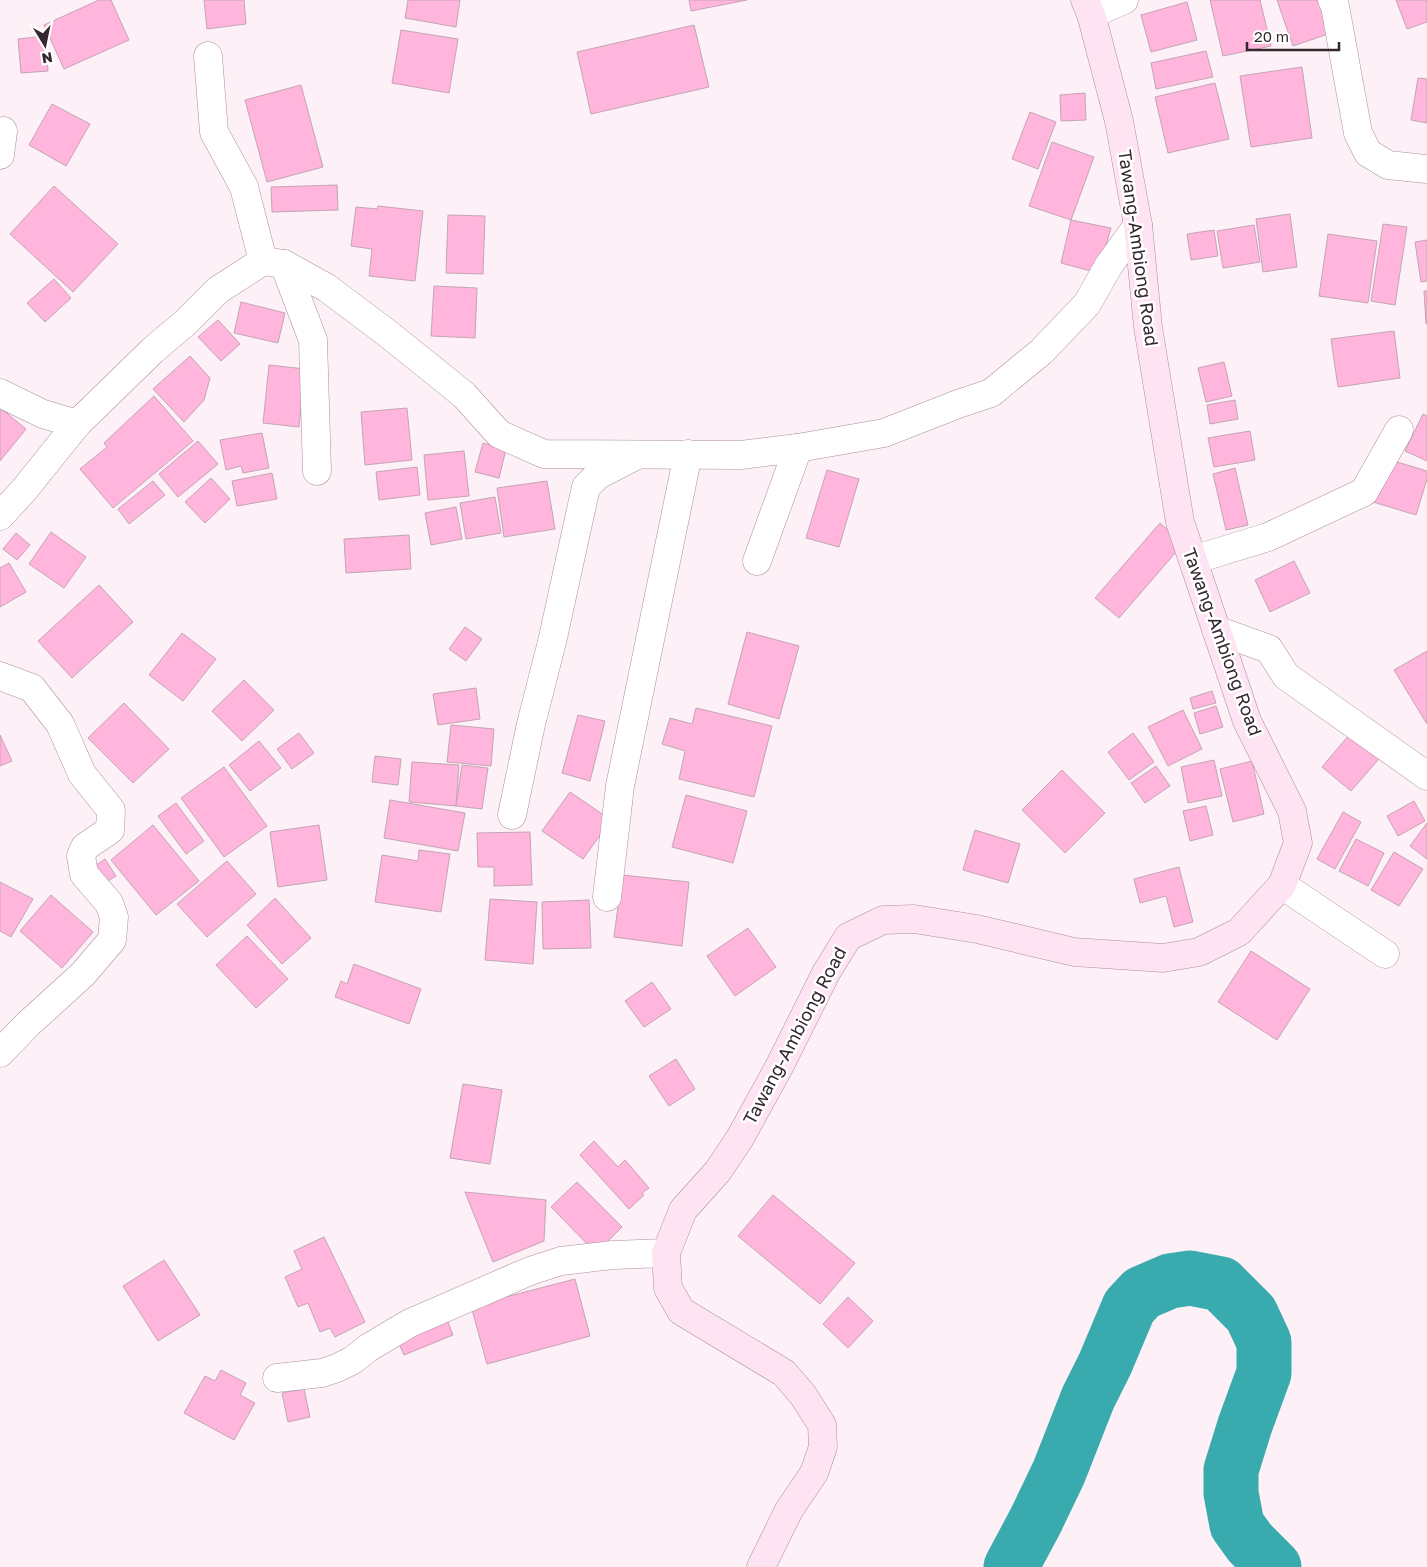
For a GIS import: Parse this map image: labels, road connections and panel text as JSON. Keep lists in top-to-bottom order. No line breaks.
{"streets":{"main road":["Tawang-Ambiong Road"]},"scale_bar":"20 m","north":"bottom"}
